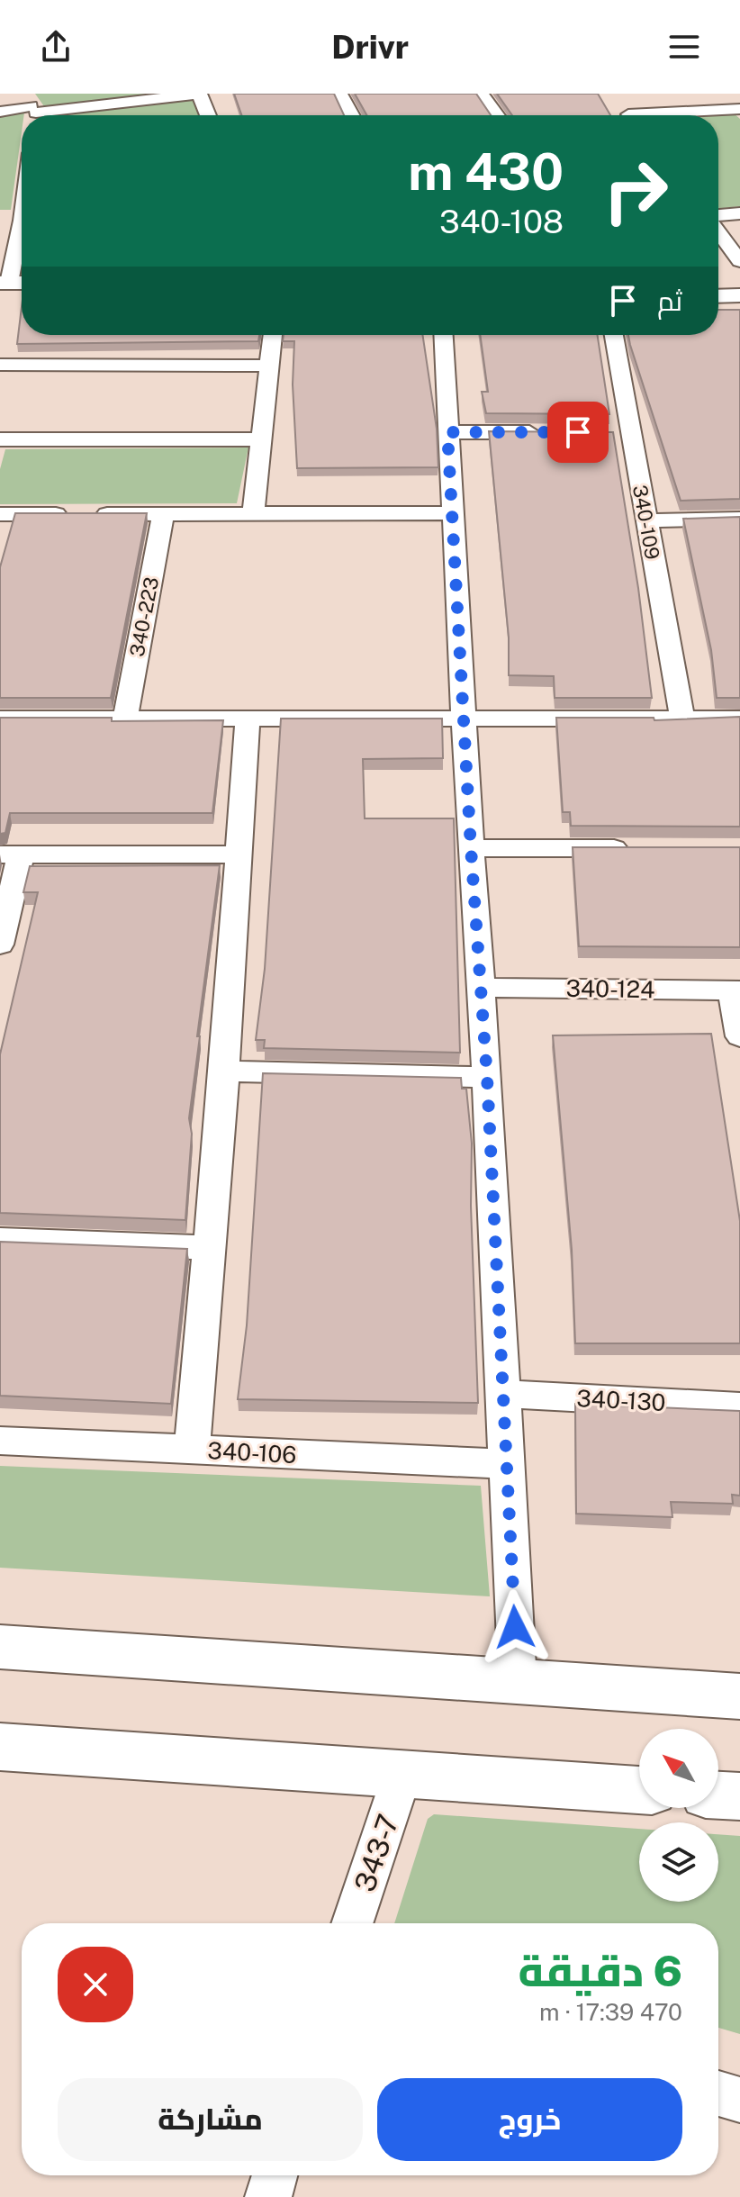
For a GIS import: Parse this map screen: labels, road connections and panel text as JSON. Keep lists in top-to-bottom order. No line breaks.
{"streets":{"street":["340-109","340-223","340-124","340-130","340-106","343-7"]},"north":"top left","page":{"header":"Drivr","turn":["430 m","340-108"],"then":"ثم","heading":["6 دقيقة","470 m · 17:39"],"buttons":["خروج","مشاركة"]}}
